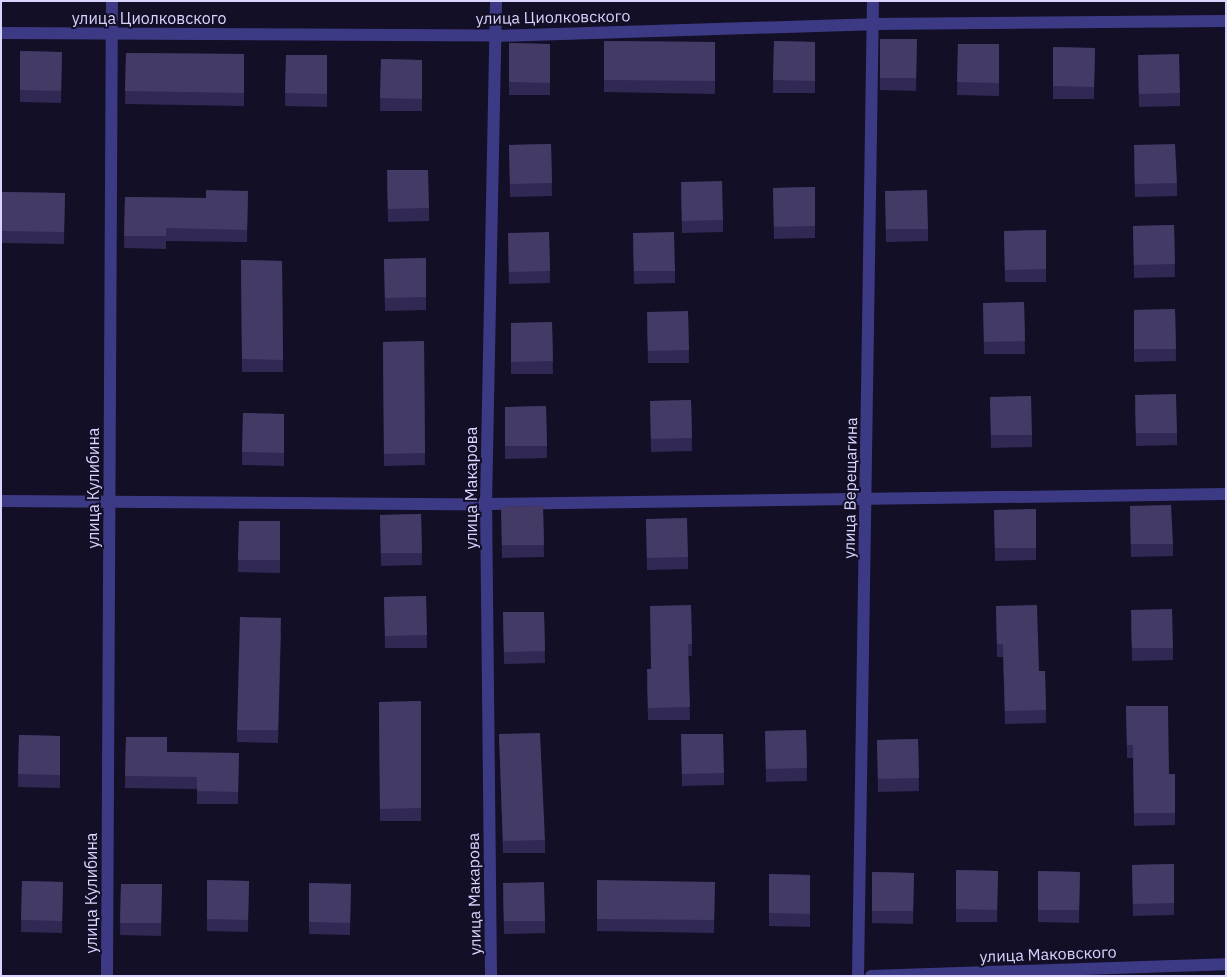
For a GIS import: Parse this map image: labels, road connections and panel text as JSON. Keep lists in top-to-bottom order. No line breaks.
{"streets":{"street":["улица Циолковского","улица Кулибина","улица Макарова","улица Верещагина","улица Маковского"]},"crossings":[["улица Циолковского","улица Кулибина"],["улица Циолковского","улица Макарова"],["улица Циолковского","улица Верещагина"]]}
